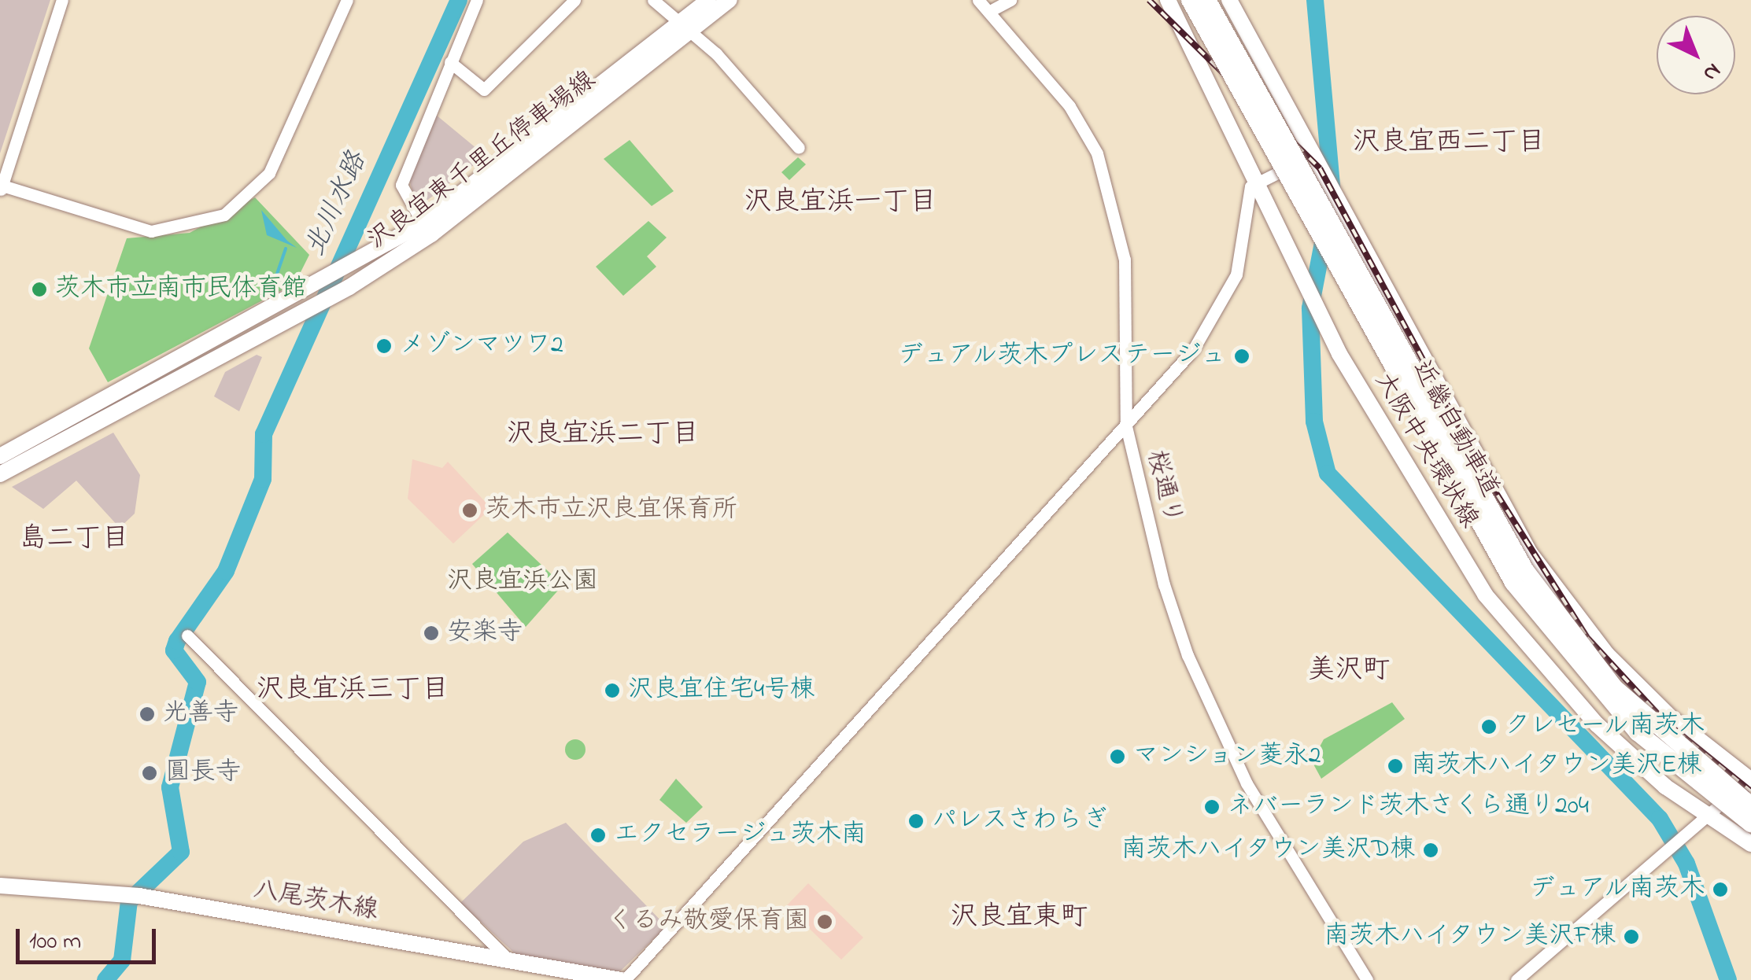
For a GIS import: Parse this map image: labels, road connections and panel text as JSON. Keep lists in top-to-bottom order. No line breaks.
{"streets":{"highway":["近畿自動車道"],"main road":["沢良宜東千里丘停車場線","大阪中央環状線","八尾茨木線"],"street":["桜通り"]},"districts":["沢良宜西二丁目","沢良宜浜一丁目","沢良宜浜二丁目","島二丁目","美沢町","沢良宜浜三丁目","沢良宜東町"],"water":["北川水路"],"parks":["沢良宜浜公園"],"places":["茨木市立南市民体育館","メゾンマツワ2","デュアル茨木プレステージュ","茨木市立沢良宜保育所","安楽寺","沢良宜住宅4号棟","光善寺","クレセール南茨木","マンション菱永2","南茨木ハイタウン美沢E棟","圓長寺","ネバーランド茨木さくら通り204","パレスさわらぎ","エクセラージュ茨木南","南茨木ハイタウン美沢D棟","デュアル南茨木","くるみ敬愛保育園","南茨木ハイタウン美沢F棟"],"scale_bar":"100 m","north":"bottom right"}
